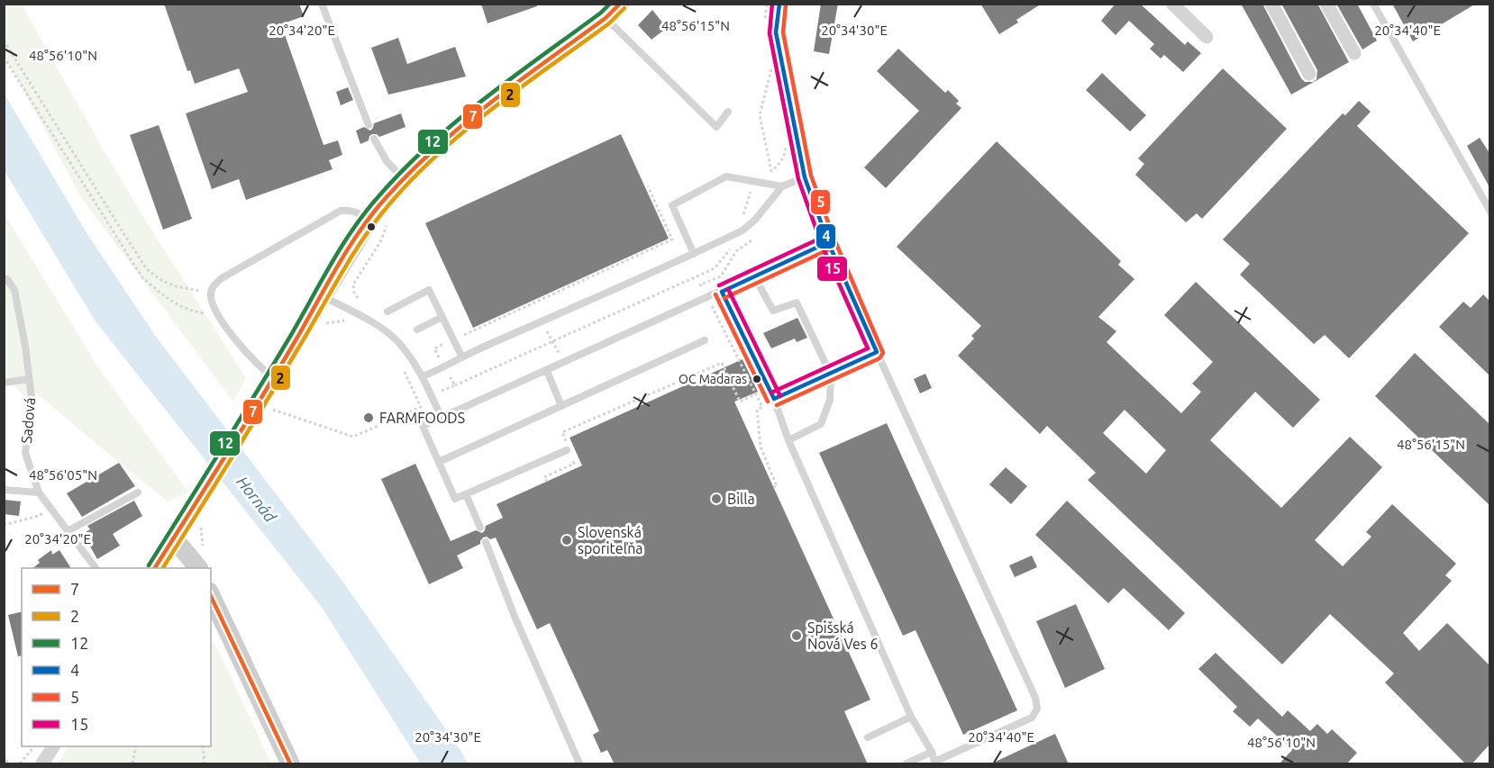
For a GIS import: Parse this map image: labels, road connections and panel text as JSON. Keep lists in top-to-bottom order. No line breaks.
{"streets":{"lane":["Sadová"]},"water":["Hornád"],"places":["OC Madaras","FARMFOODS","Billa","Slovenská sporiteľňa","Spišská Nová Ves 6"],"lines":["transit line 7","transit line 12","transit line 4","transit line 15","transit line 5","transit line 2"],"legend":["7","2","12","4","5","15"],"coordinates":["48°56'15\"N","20°34'20\"E","20°34'30\"E","20°34'40\"E","48°56'10\"N","48°56'05\"N"]}
